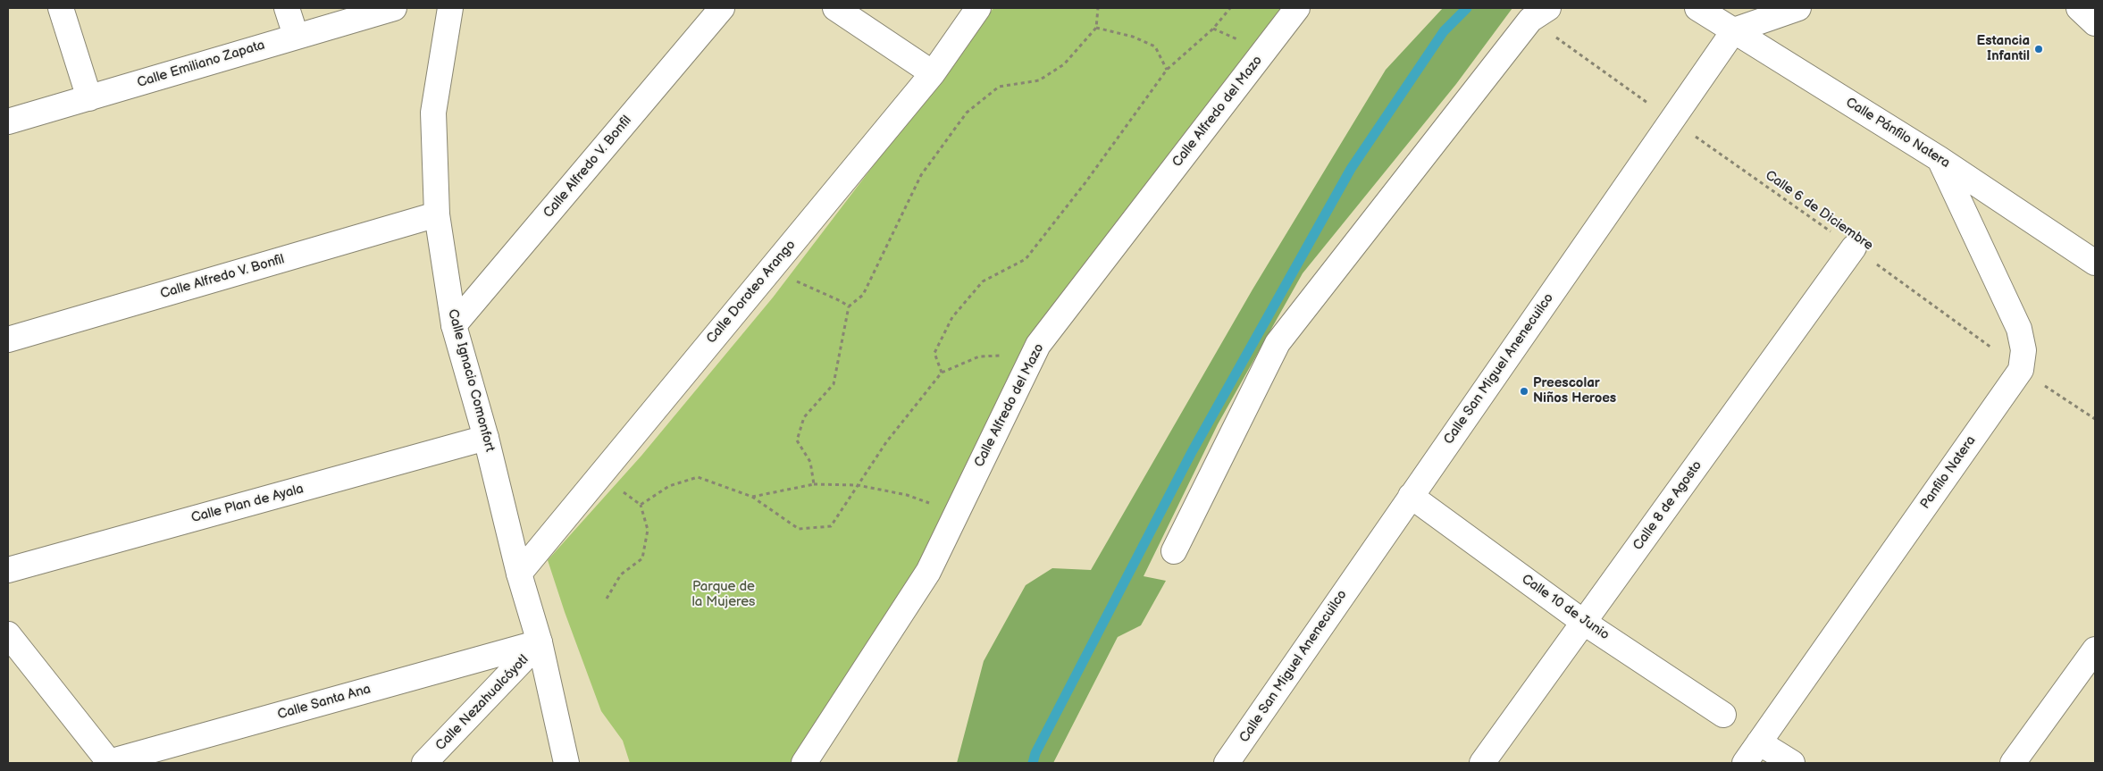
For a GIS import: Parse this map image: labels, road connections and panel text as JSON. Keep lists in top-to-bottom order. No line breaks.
{"streets":{"street":["Calle Emiliano Zapata","Calle Alfredo del Mazo","Calle Pánfilo Natera","Calle Alfredo V. Bonfil","Calle Doroteo Arango","Calle San Miguel Anenecuilco","Calle Ignacio Comonfort","Panfilo Natera","Calle Plan de Ayala","Calle 8 de Agosto","Calle 10 de Junio","Calle Santa Ana","Calle Nezahualcóyotl"],"path":["Calle 6 de Diciembre"]},"crossings":[["Calle Pánfilo Natera","Calle San Miguel Anenecuilco"],["Calle Pánfilo Natera","Panfilo Natera"],["Calle Alfredo V. Bonfil","Calle Ignacio Comonfort"],["Calle 6 de Diciembre","Calle San Miguel Anenecuilco"],["Calle 6 de Diciembre","Panfilo Natera"],["Calle 6 de Diciembre","Calle 8 de Agosto"],["Calle Doroteo Arango","Calle Ignacio Comonfort"],["Calle San Miguel Anenecuilco","Calle 10 de Junio"],["Calle Ignacio Comonfort","Calle Plan de Ayala"],["Calle Ignacio Comonfort","Calle Santa Ana"],["Calle Ignacio Comonfort","Calle Nezahualcóyotl"],["Calle 8 de Agosto","Calle 10 de Junio"],["Calle Santa Ana","Calle Nezahualcóyotl"]],"parks":["Parque de la Mujeres"],"places":["Estancia Infantil","Preescolar Niños Heroes"]}
